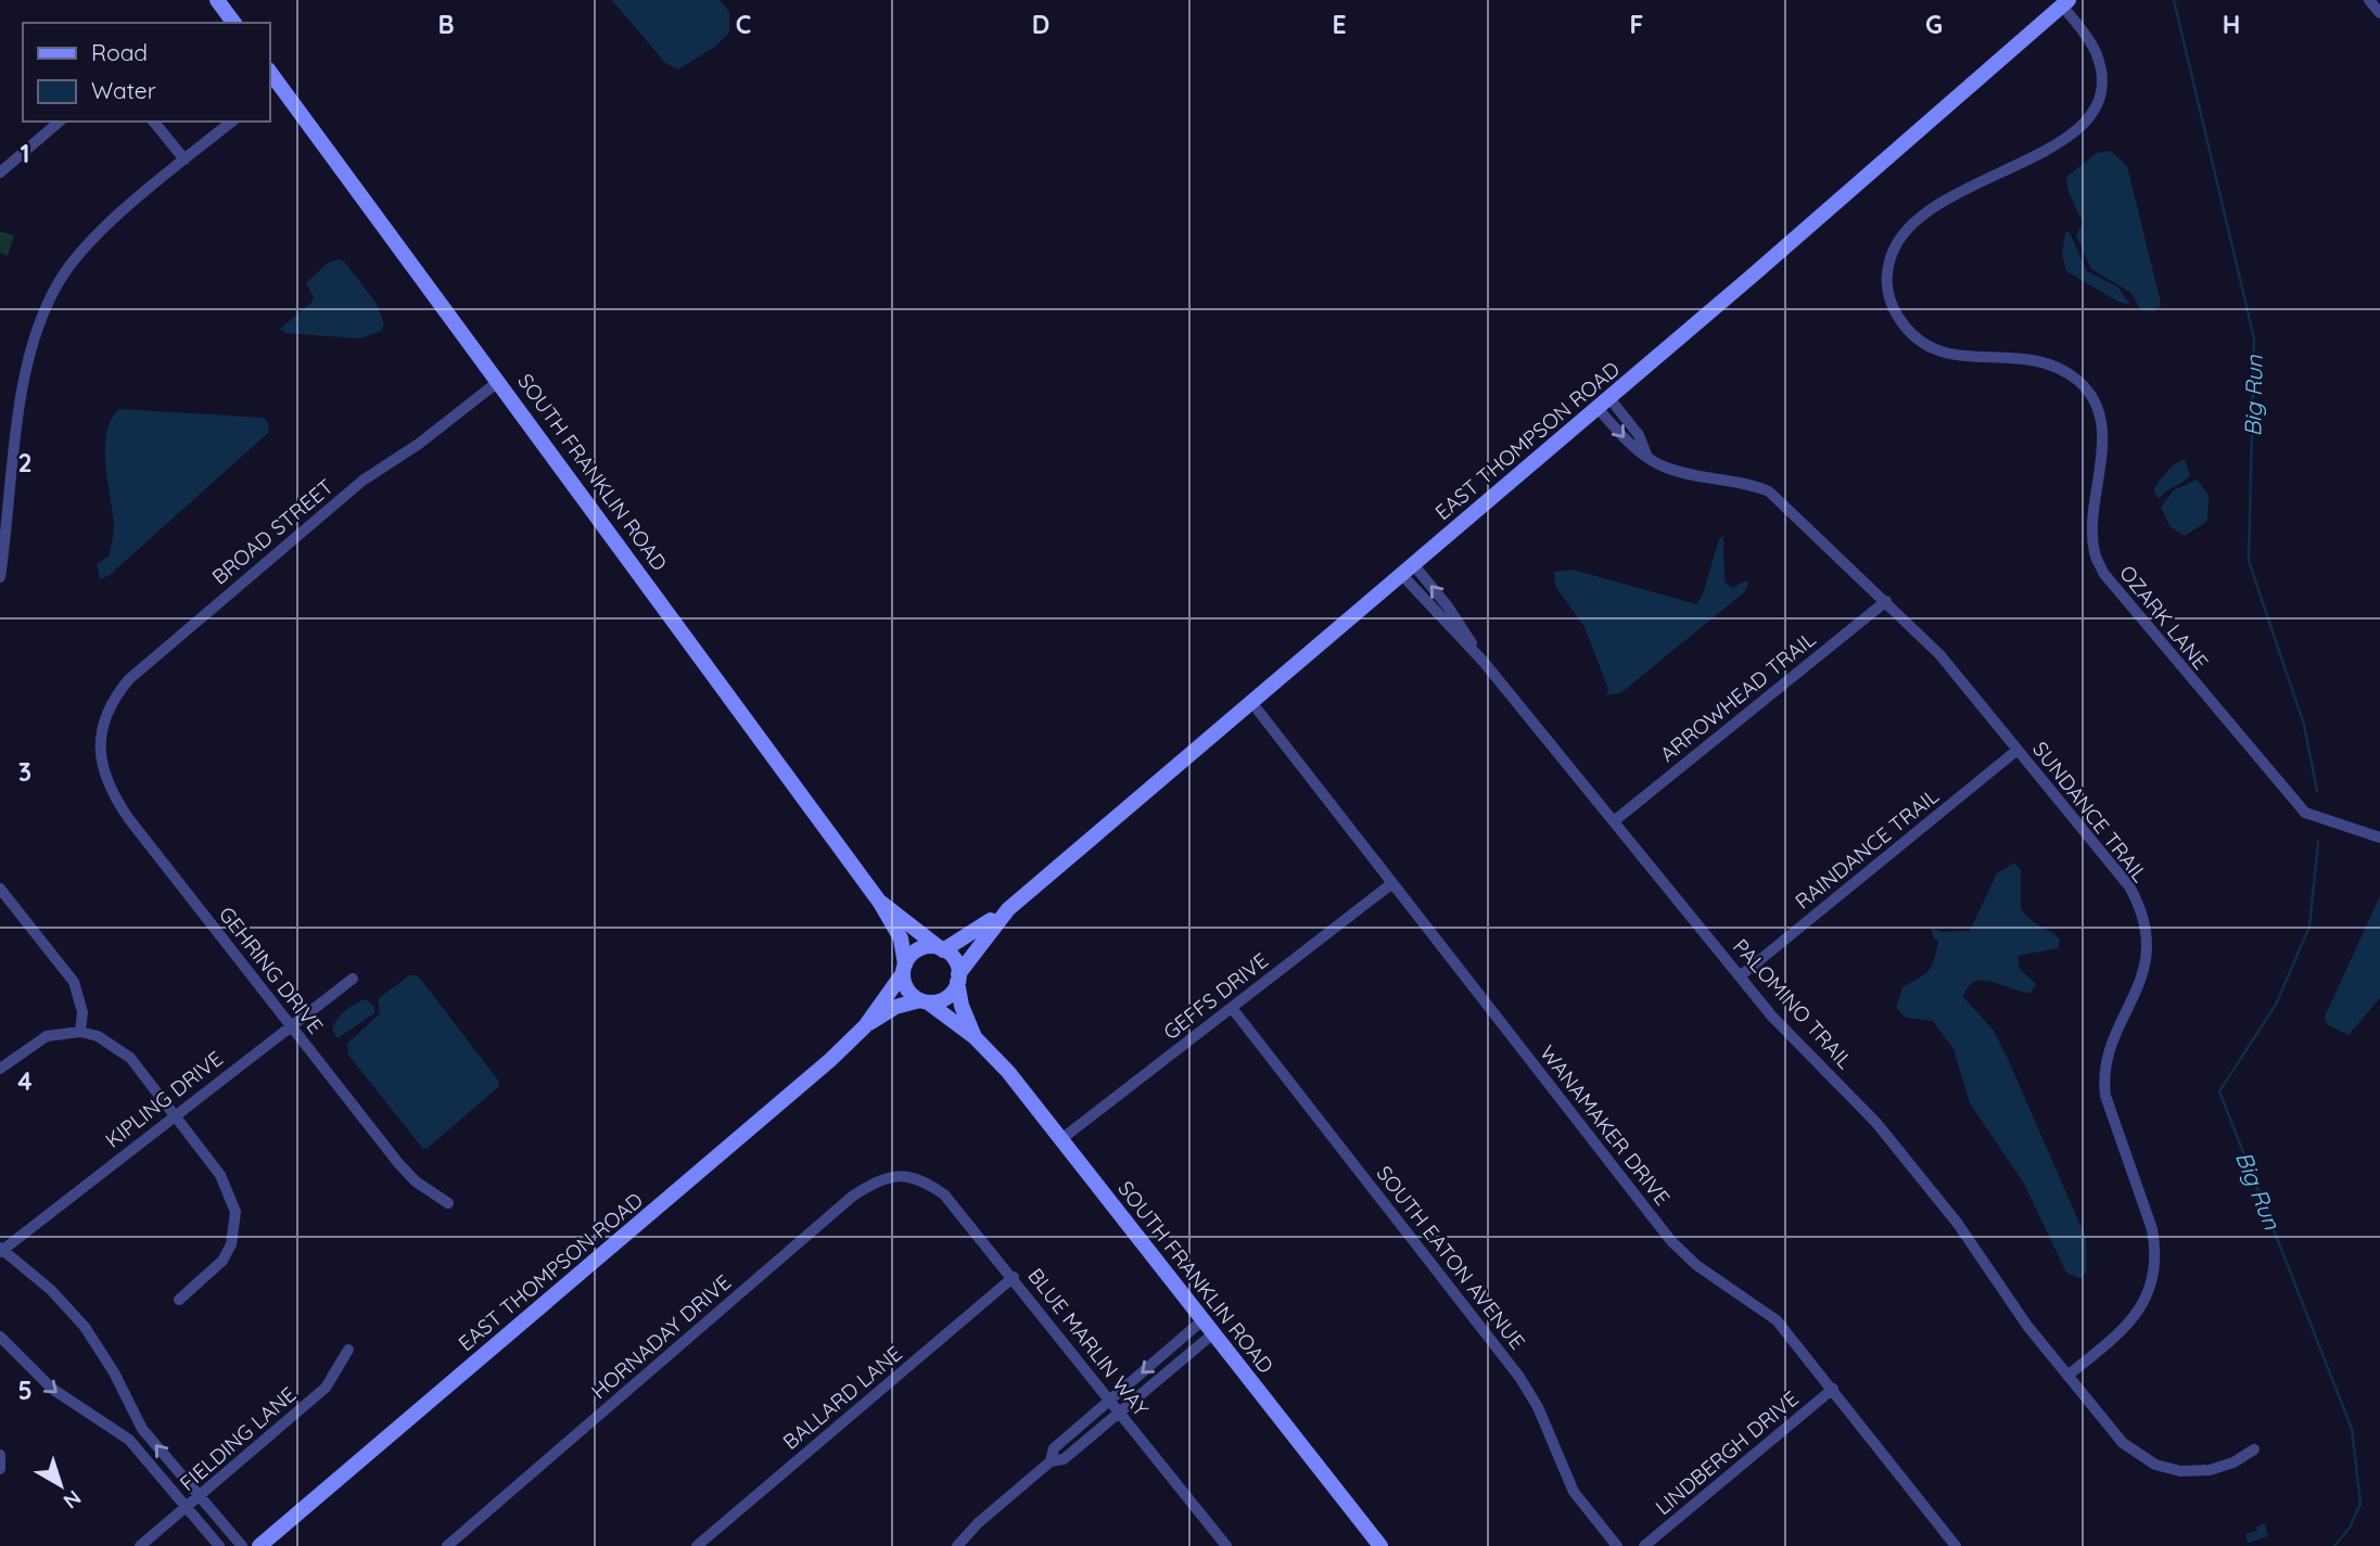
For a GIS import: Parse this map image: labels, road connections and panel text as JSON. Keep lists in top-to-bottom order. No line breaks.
{"streets":{"main road":["EAST THOMPSON ROAD","SOUTH FRANKLIN ROAD"],"street":["BROAD STREET","OZARK LANE","ARROWHEAD TRAIL","SUNDANCE TRAIL","RAINDANCE TRAIL","GEHRING DRIVE","GEFFS DRIVE","PALOMINO TRAIL","KIPLING DRIVE","WANAMAKER DRIVE","SOUTH EATON AVENUE","HORNADAY DRIVE","BLUE MARLIN WAY","BALLARD LANE","FIELDING LANE","LINDBERGH DRIVE"]},"crossings":[["EAST THOMPSON ROAD","SOUTH FRANKLIN ROAD"],["EAST THOMPSON ROAD","OZARK LANE"],["EAST THOMPSON ROAD","SUNDANCE TRAIL"],["EAST THOMPSON ROAD","PALOMINO TRAIL"],["EAST THOMPSON ROAD","WANAMAKER DRIVE"],["SOUTH FRANKLIN ROAD","BROAD STREET"],["SOUTH FRANKLIN ROAD","GEFFS DRIVE"],["BROAD STREET","GEHRING DRIVE"],["ARROWHEAD TRAIL","SUNDANCE TRAIL"],["ARROWHEAD TRAIL","PALOMINO TRAIL"],["SUNDANCE TRAIL","RAINDANCE TRAIL"],["SUNDANCE TRAIL","PALOMINO TRAIL"],["RAINDANCE TRAIL","PALOMINO TRAIL"],["GEHRING DRIVE","KIPLING DRIVE"],["GEFFS DRIVE","WANAMAKER DRIVE"],["GEFFS DRIVE","SOUTH EATON AVENUE"],["WANAMAKER DRIVE","LINDBERGH DRIVE"],["HORNADAY DRIVE","BLUE MARLIN WAY"],["BLUE MARLIN WAY","BALLARD LANE"]],"water":["Big Run"],"legend":["Road","Water"],"north":"bottom right","grid":{"columns":["B","C","D","E","F","G","H"],"rows":["1","2","3","4","5"]}}
